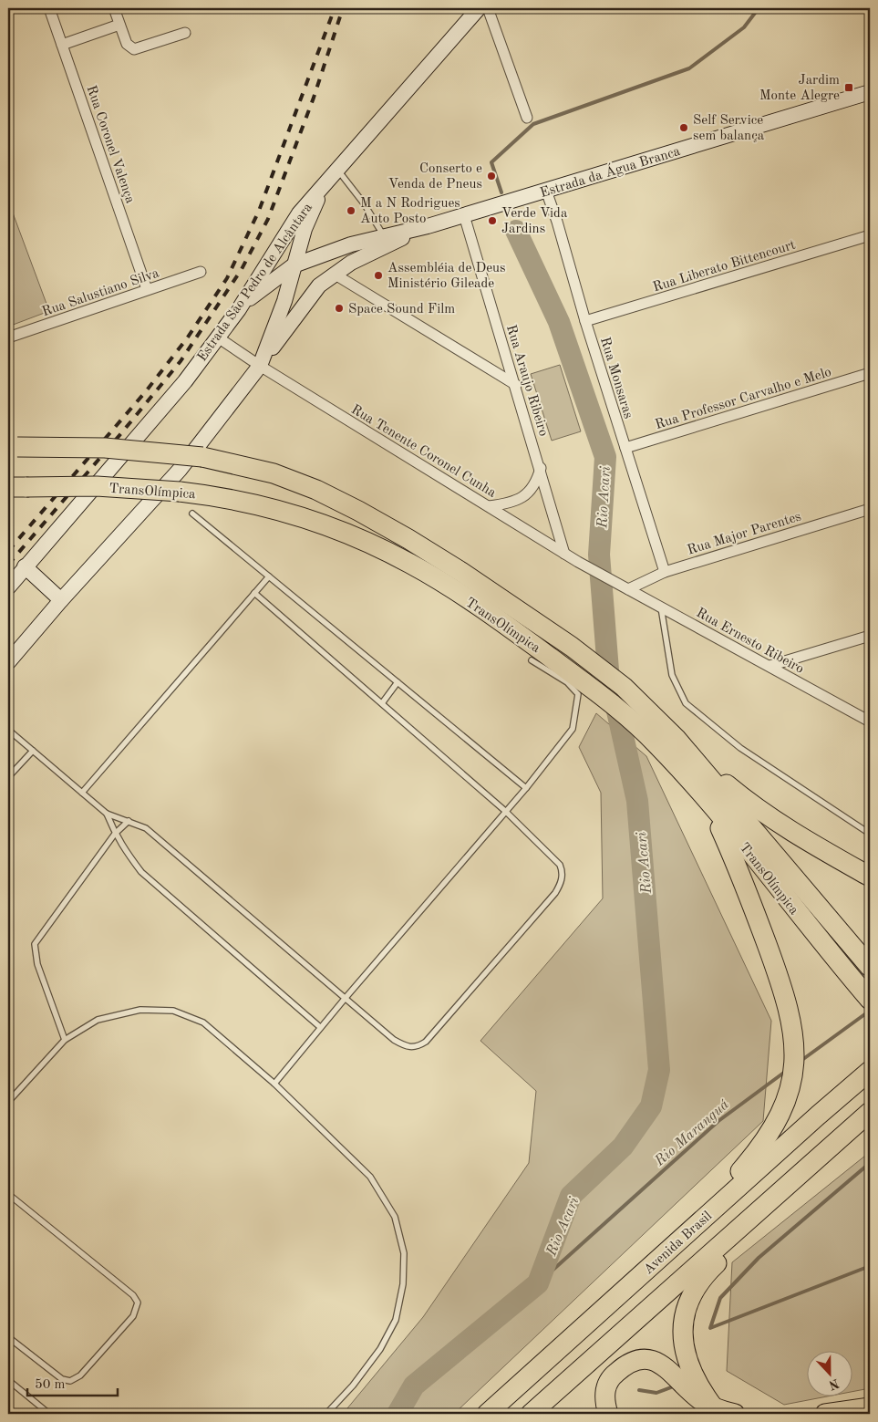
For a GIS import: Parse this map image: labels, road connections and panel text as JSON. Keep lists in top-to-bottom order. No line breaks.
{"streets":{"highway":["TransOlímpica","Avenida Brasil"],"street":["Rua Coronel Valença","Estrada da Água Branca","Rua Liberato Bittencourt","Estrada São Pedro de Alcântara","Rua Salustiano Silva","Rua Monsaras","Rua Araujo Ribeiro","Rua Professor Carvalho e Melo","Rua Tenente Coronel Cunha","Rua Major Parentes","Rua Ernesto Ribeiro"]},"crossings":[["Rua Coronel Valença","Rua Salustiano Silva"],["Estrada da Água Branca","Estrada São Pedro de Alcântara"],["Estrada da Água Branca","Rua Monsaras"],["Estrada da Água Branca","Rua Araujo Ribeiro"],["Estrada da Água Branca","Rua Tenente Coronel Cunha"],["Rua Liberato Bittencourt","Rua Monsaras"],["Estrada São Pedro de Alcântara","Rua Tenente Coronel Cunha"],["Rua Monsaras","Rua Professor Carvalho e Melo"],["Rua Monsaras","Rua Major Parentes"],["Rua Araujo Ribeiro","Rua Tenente Coronel Cunha"],["Rua Tenente Coronel Cunha","Rua Ernesto Ribeiro"],["Rua Major Parentes","Rua Ernesto Ribeiro"]],"water":["Rio Acari","Rio Maranguá"],"places":{"transit":["Jardim Monte Alegre"],"other":["Self Service sem balança","Conserto e Venda de Pneus","M a N Rodrigues Auto Posto","Verde Vida Jardins","Assembléia de Deus Ministério Gileade","Space Sound Film"]},"scale_bar":"50 m","north":"bottom"}
